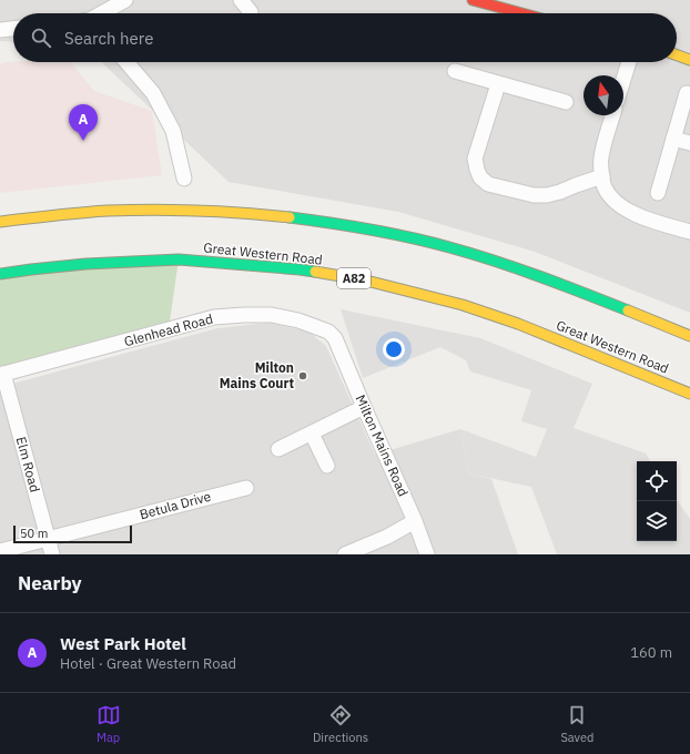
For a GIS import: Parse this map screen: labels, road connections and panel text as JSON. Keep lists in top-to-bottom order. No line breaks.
{"streets":{"main road":["Great Western Road","A82"],"street":["Glenhead Road","Milton Mains Road","Elm Road","Betula Drive"]},"crossings":[["Glenhead Road","Milton Mains Road"],["Glenhead Road","Elm Road"],["Elm Road","Betula Drive"]],"places":["Milton Mains Court"],"scale_bar":"50 m","north":"top","page":{"search":"Search here","pins":"A","scale":"50 m","heading":"Nearby","list":[{"mark":"A","name":"West Park Hotel","note":"Hotel · Great Western Road","value":"160 m"}],"nav":["Map","Directions","Saved"]}}
